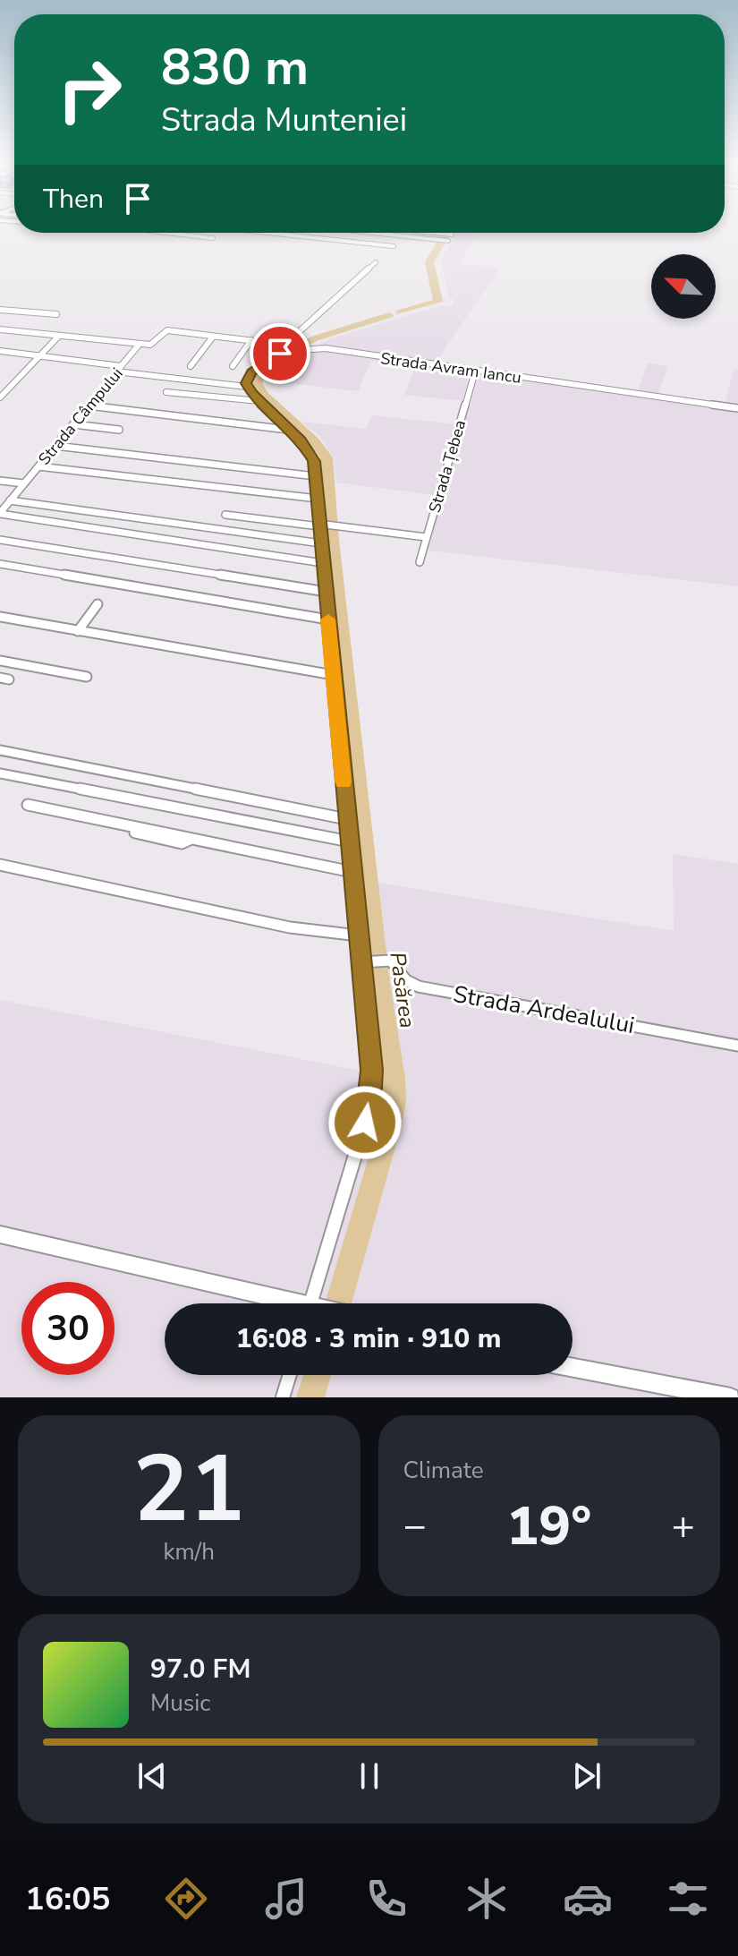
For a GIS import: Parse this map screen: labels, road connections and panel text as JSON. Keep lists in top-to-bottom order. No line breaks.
{"streets":{"street":["Strada Avram Iancu","Strada Câmpului","Strada Țebea","Strada Ardealului"]},"crossings":[["Strada Avram Iancu","Strada Câmpului"],["Strada Avram Iancu","Strada Țebea"]],"water":["Pasărea"],"north":"top left","page":{"turn":["830 m","Strada Munteniei"],"then":"Then","limit":"30","trip":"16:08 · 3 min · 910 m","tile":[["21","km/h"],"Climate"],"heat":["−","19°","+"],"song":["97.0 FM","Music"],"tabs":"16:05"}}
